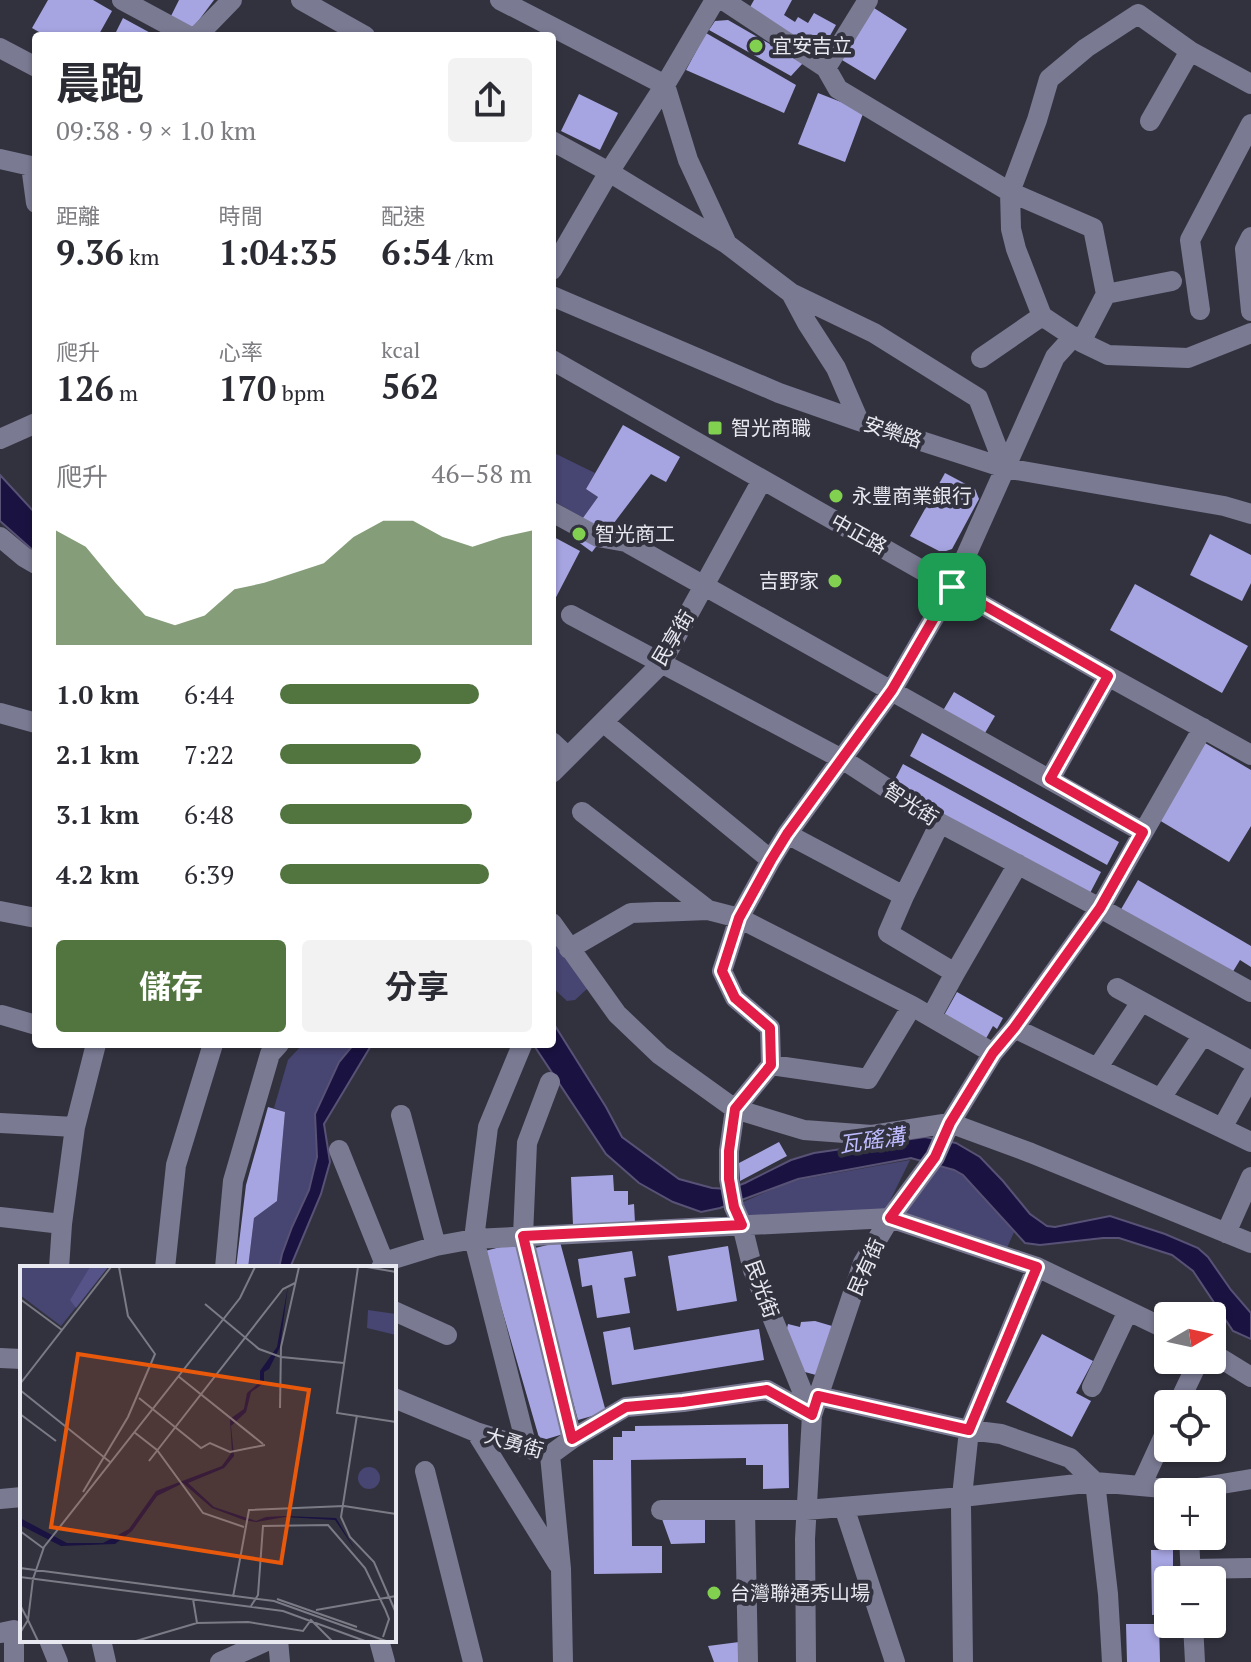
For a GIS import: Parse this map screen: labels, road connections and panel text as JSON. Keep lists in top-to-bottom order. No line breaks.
{"streets":{"street":["安樂路","中正路","民享街","智光街","民有街","民光街","大勇街"]},"crossings":[["中正路","民享街"],["中正路","民有街"],["民享街","智光街"],["智光街","民有街"],["民有街","民光街"],["民有街","大勇街"],["民光街","大勇街"]],"water":["瓦磘溝"],"places":{"other":["宜安吉立","永豐商業銀行","智光商工","吉野家","台灣聯通秀山場"],"transit":["智光商職"]},"north":"right","page":{"heading":["晨跑","09:38 · 9 × 1.0 km"],"stats":[["距離","9.36 km"],["時間","1:04:35"],["配速","6:54 /km"],["爬升","126 m"],["心率","170 bpm"],["kcal","562"]],"chart":["爬升","46–58 m"],"list":[{"name":"1.0 km","note":"6:44"},{"name":"2.1 km","note":"7:22"},{"name":"3.1 km","note":"6:48"},{"name":"4.2 km","note":"6:39"}],"buttons":["儲存","分享"],"map_buttons":["+","−"]}}
